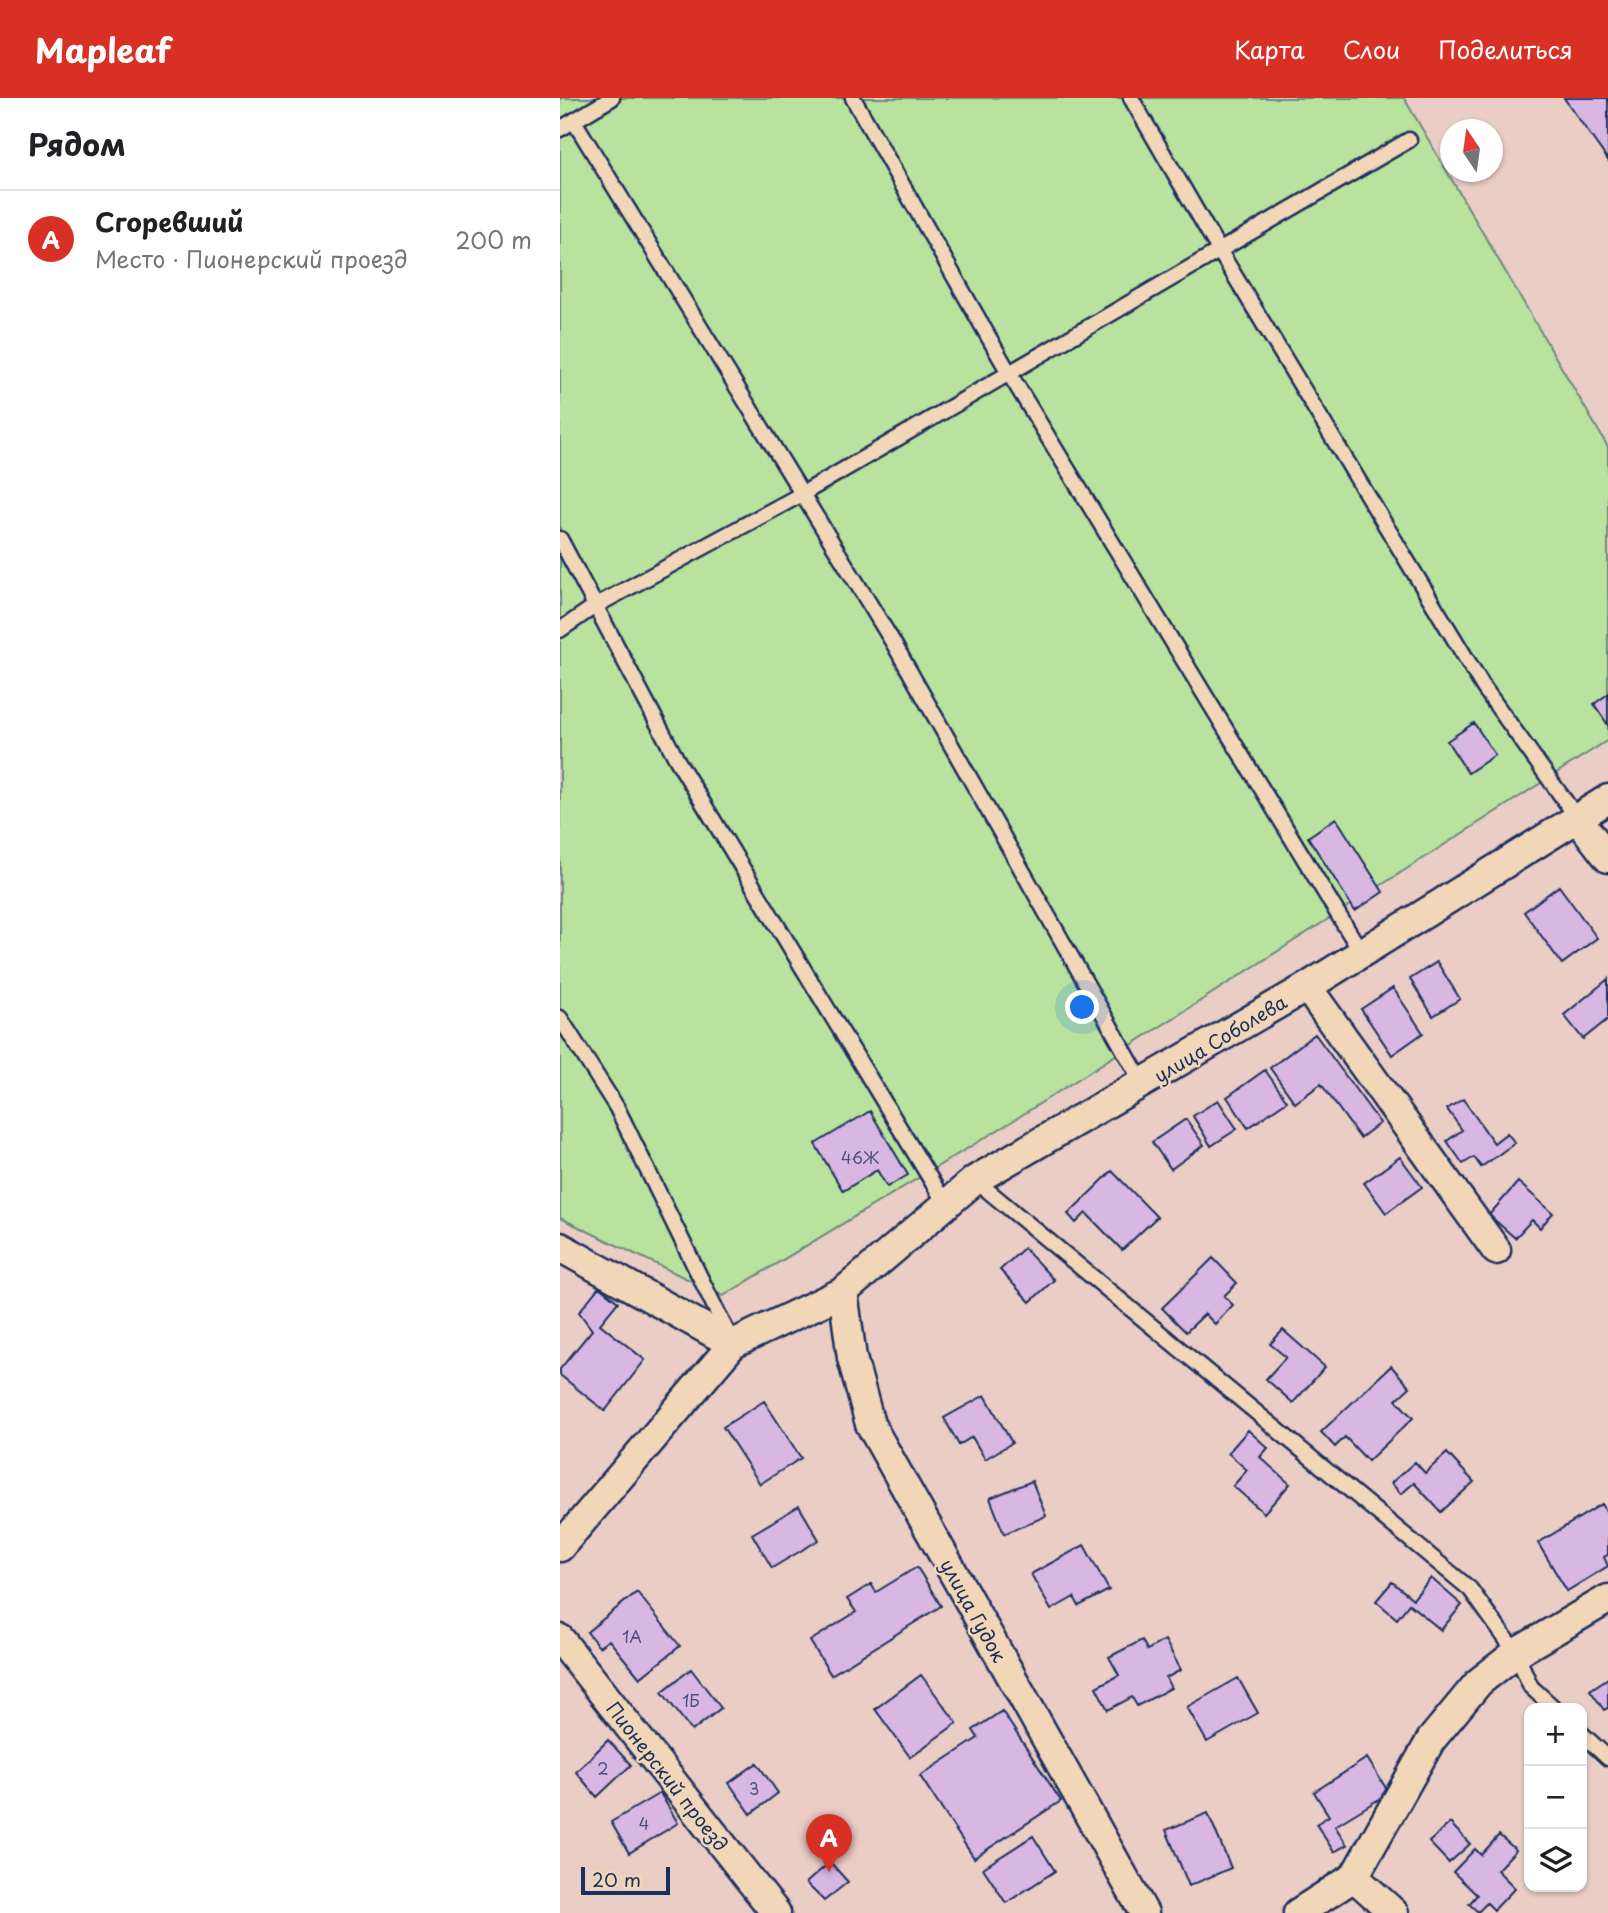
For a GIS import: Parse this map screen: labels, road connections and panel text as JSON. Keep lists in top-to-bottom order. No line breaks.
{"streets":{"street":["улица Соболева","улица Гудок","Пионерский проезд"]},"crossings":[["улица Соболева","улица Гудок"]],"house_numbers":["46Ж","1А","1Б","2","3","4"],"scale_bar":"20 m","north":"top","page":{"header":"Mapleaf","nav":["Карта","Слои","Поделиться"],"heading":"Рядом","list":[{"mark":"A","name":"Сгоревший","note":"Место · Пионерский проезд","value":"200 m"}],"map_buttons":["+","−"],"pins":"A","scale":"20 m"}}
